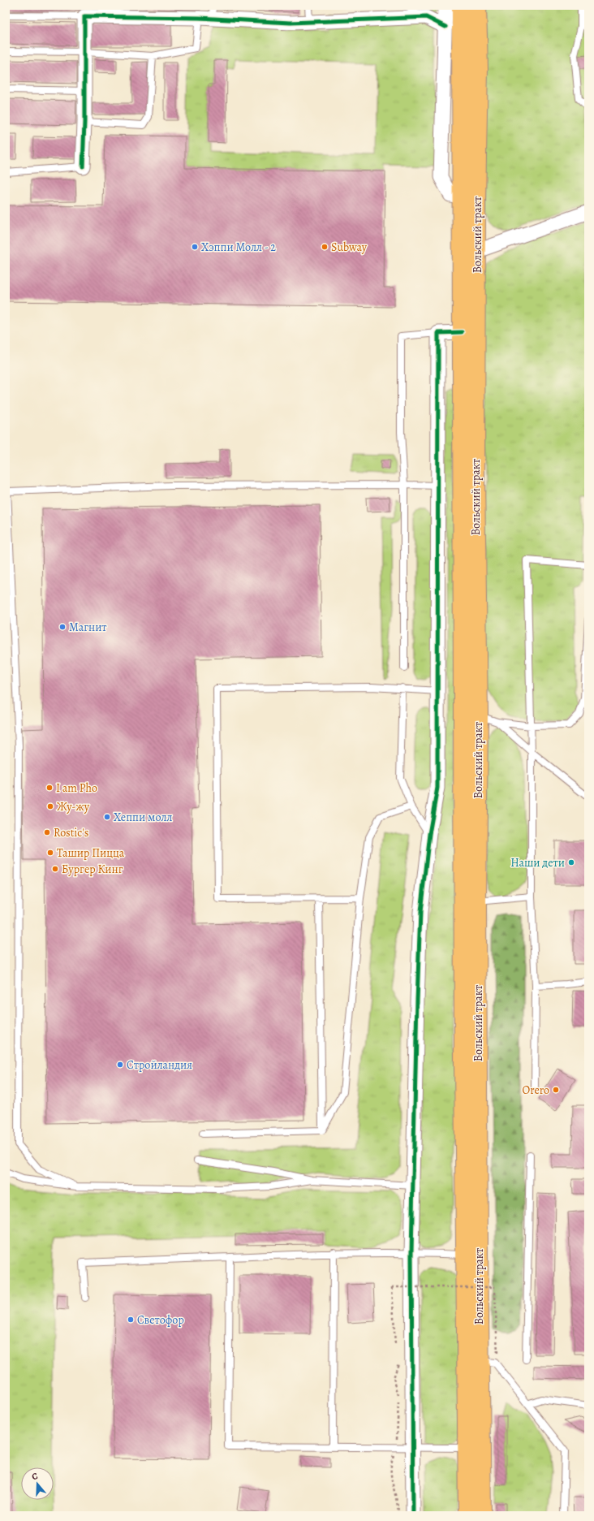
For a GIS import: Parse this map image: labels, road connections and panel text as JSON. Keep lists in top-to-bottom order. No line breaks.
{"streets":{"main road":["Вольский тракт"]},"places":["Хэппи Молл - 2","Subway","Магнит","I am Pho","Жу-жу","Хеппи молл","Rostic's","Ташир Пицца","Наши дети","Бургер Кинг","Стройландия","Orero","Светофор"],"north":"top"}
